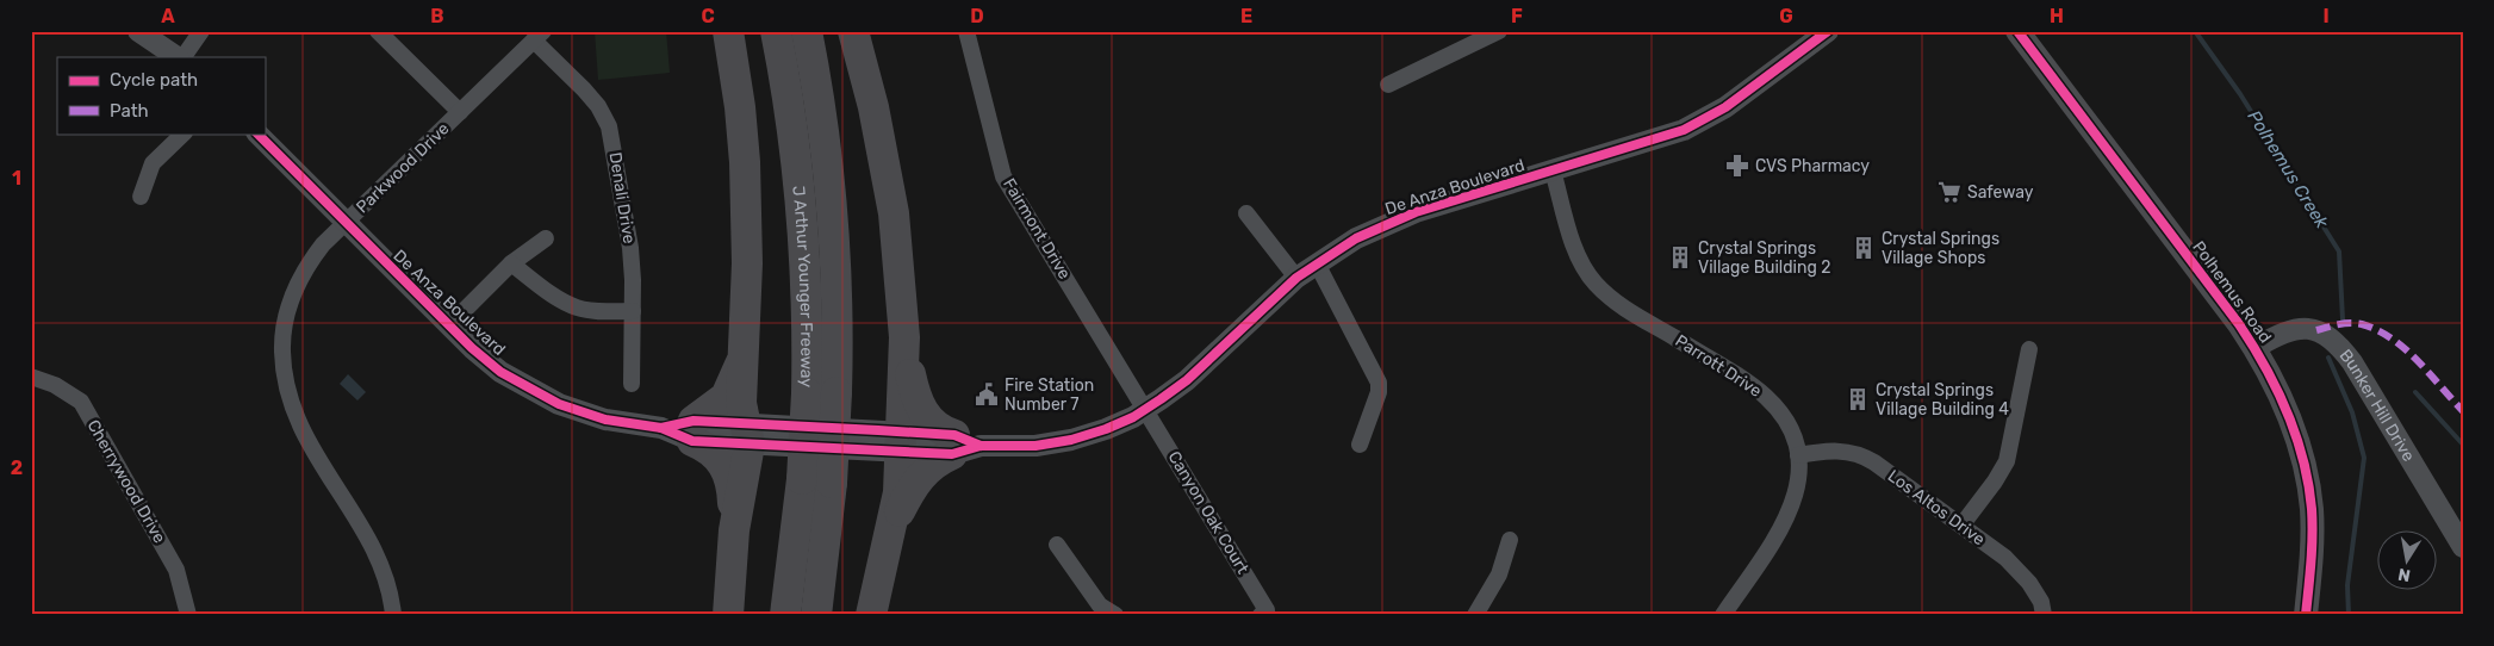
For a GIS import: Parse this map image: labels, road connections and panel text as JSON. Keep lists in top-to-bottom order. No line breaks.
{"streets":{"highway":["J Arthur Younger Freeway"],"main road":["Polhemus Road"],"street":["Parkwood Drive","De Anza Boulevard","Denali Drive","Fairmont Drive","Parrott Drive","Bunker Hill Drive","Cherrywood Drive","Los Altos Drive","Canyon Oak Court"]},"crossings":[["Parkwood Drive","De Anza Boulevard"],["Parkwood Drive","Denali Drive"],["De Anza Boulevard","Fairmont Drive"],["De Anza Boulevard","Parrott Drive"],["De Anza Boulevard","Canyon Oak Court"],["Fairmont Drive","Canyon Oak Court"],["Polhemus Road","Bunker Hill Drive"],["Parrott Drive","Los Altos Drive"]],"water":["Polhemus Creek"],"places":{"pharmacy":["CVS Pharmacy"],"supermarket":["Safeway"],"building":["Crystal Springs Village Shops","Crystal Springs Village Building 2","Crystal Springs Village Building 4"],"public building":["Fire Station Number 7"]},"legend":["Cycle path","Path"],"north":"bottom","grid":{"columns":["A","B","C","D","E","F","G","H","I"],"rows":["1","2"]}}
